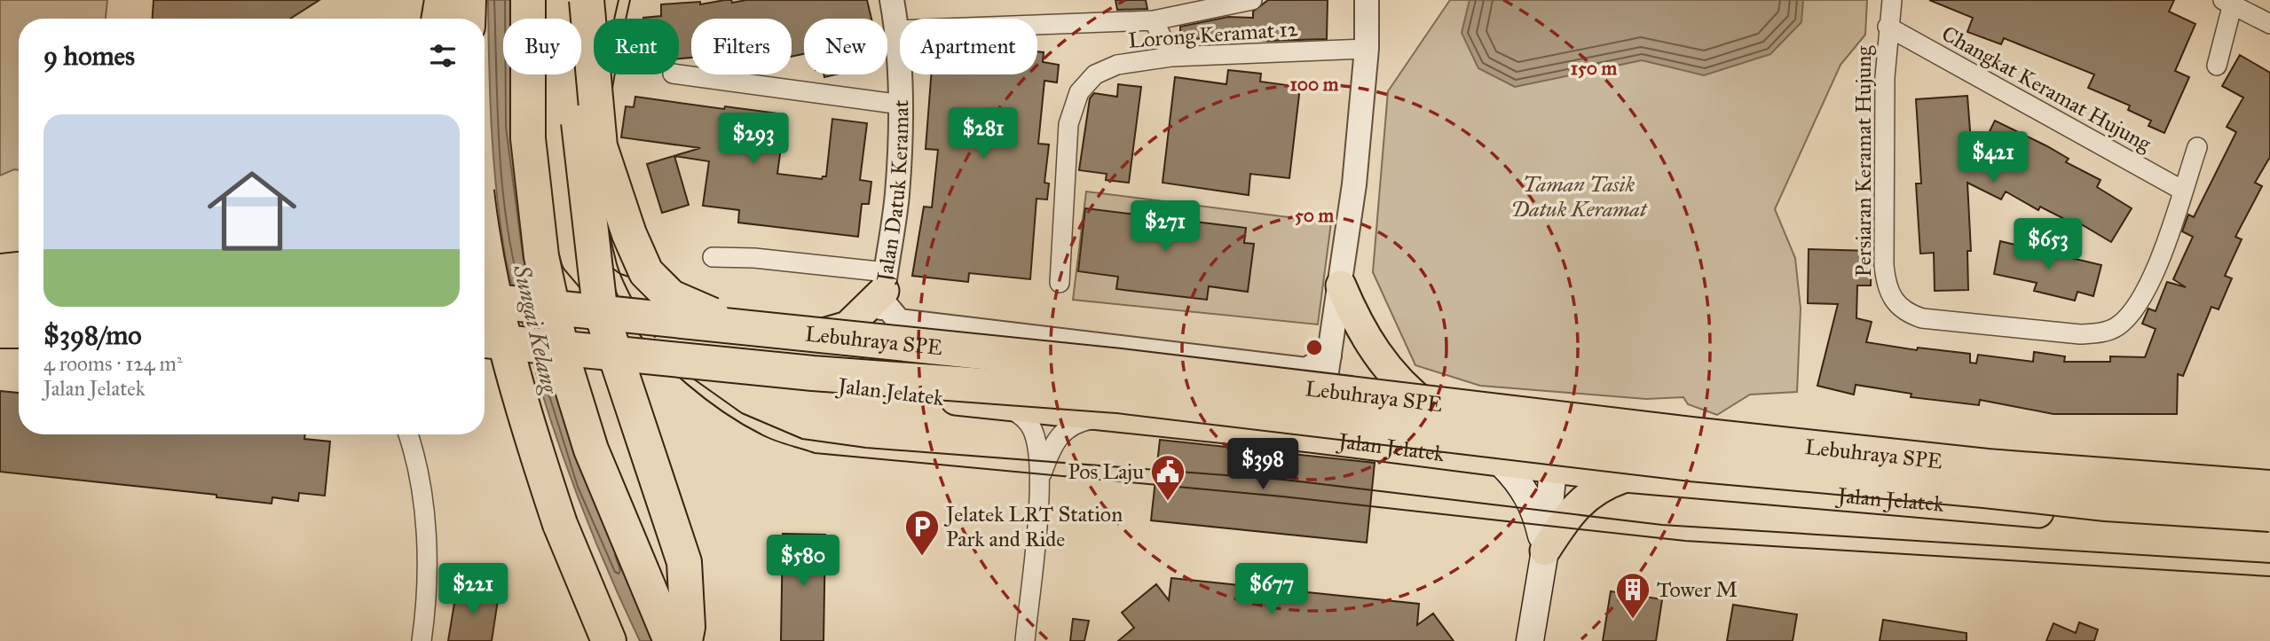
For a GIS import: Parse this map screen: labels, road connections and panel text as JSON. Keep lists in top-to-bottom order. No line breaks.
{"streets":{"highway":["Lebuhraya SPE"],"main road":["Jalan Jelatek"],"street":["Lorong Keramat 12","Changkat Keramat Hujung","Persiaran Keramat Hujung","Jalan Datuk Keramat"]},"crossings":[["Changkat Keramat Hujung","Persiaran Keramat Hujung"],["Jalan Datuk Keramat","Jalan Jelatek"]],"water":["Sungai Kelang"],"parks":["Taman Tasik Datuk Keramat"],"places":{"public building":["Pos Laju"],"parking":["Jelatek LRT Station Park and Ride"],"building":["Tower M"]},"page":{"chip":["Buy","Rent","Filters","New","Apartment"],"heading":"9 homes","list":[{"name":"$398/mo","note":"4 rooms · 124 m² · Jalan Jelatek"}],"price":["$281","$293","$421","$271","$653","$398","$580","$221","$677"]},"rings":["150 m","100 m","50 m"]}
